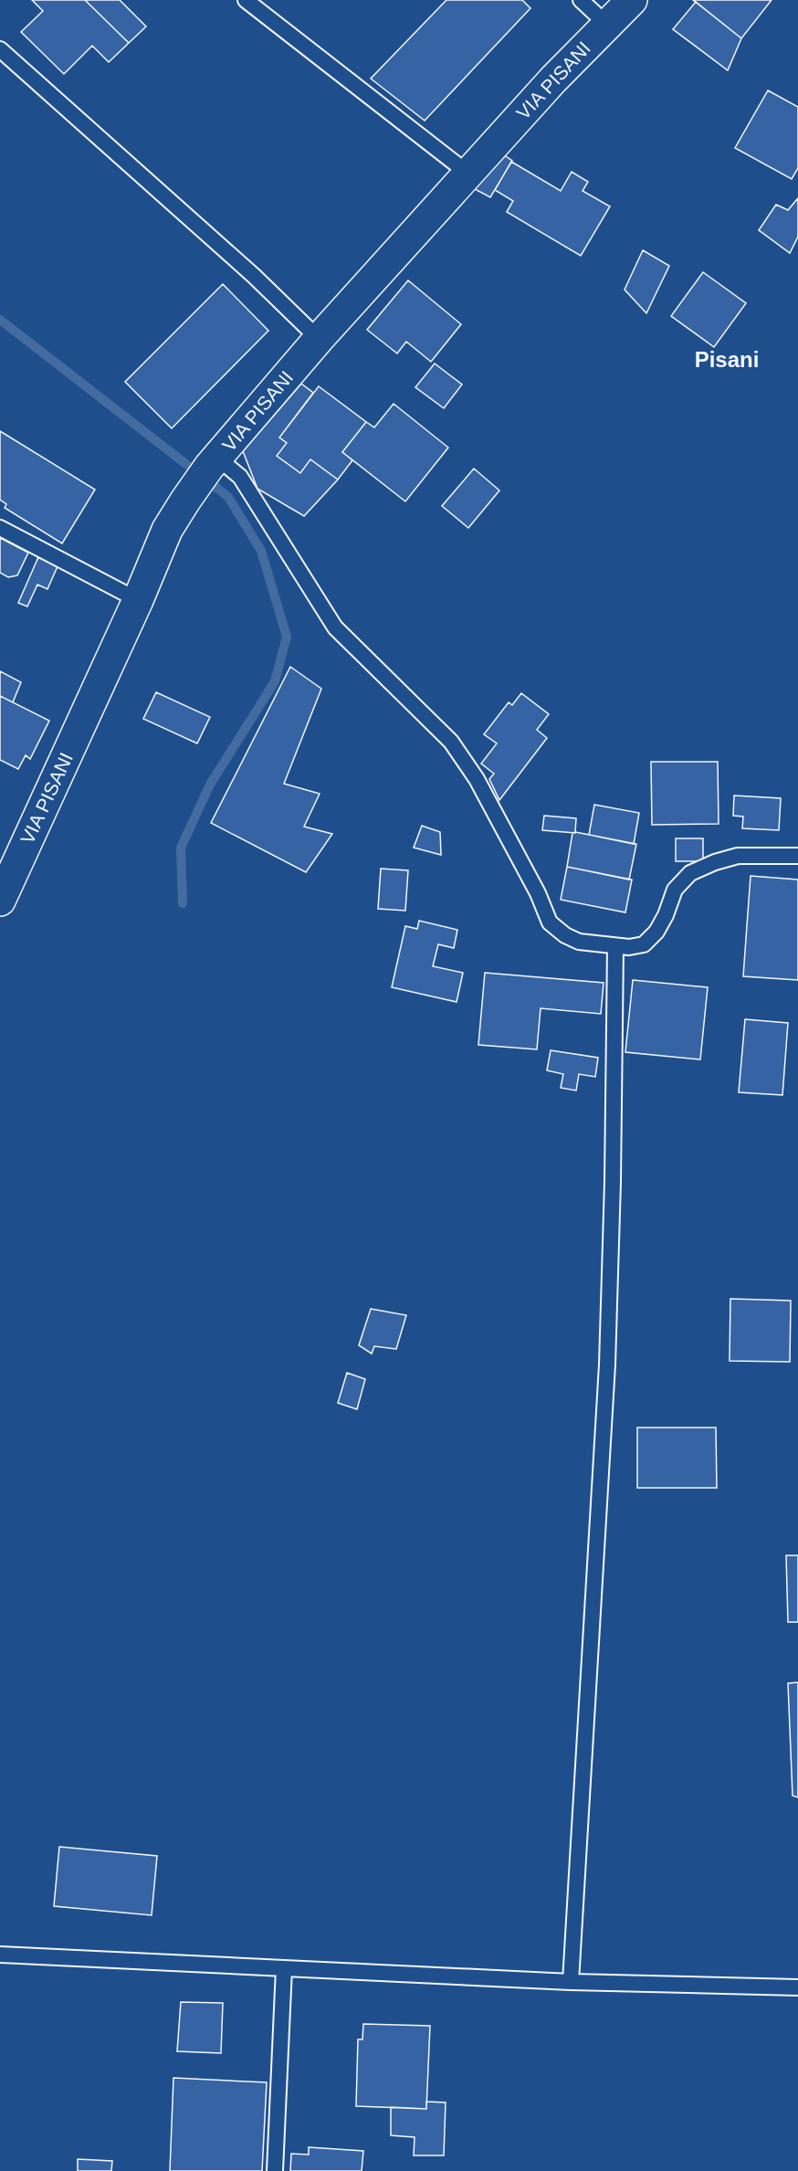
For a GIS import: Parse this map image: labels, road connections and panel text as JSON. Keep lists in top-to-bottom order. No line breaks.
{"streets":{"street":["VIA PISANI"]},"districts":["Pisani"]}
